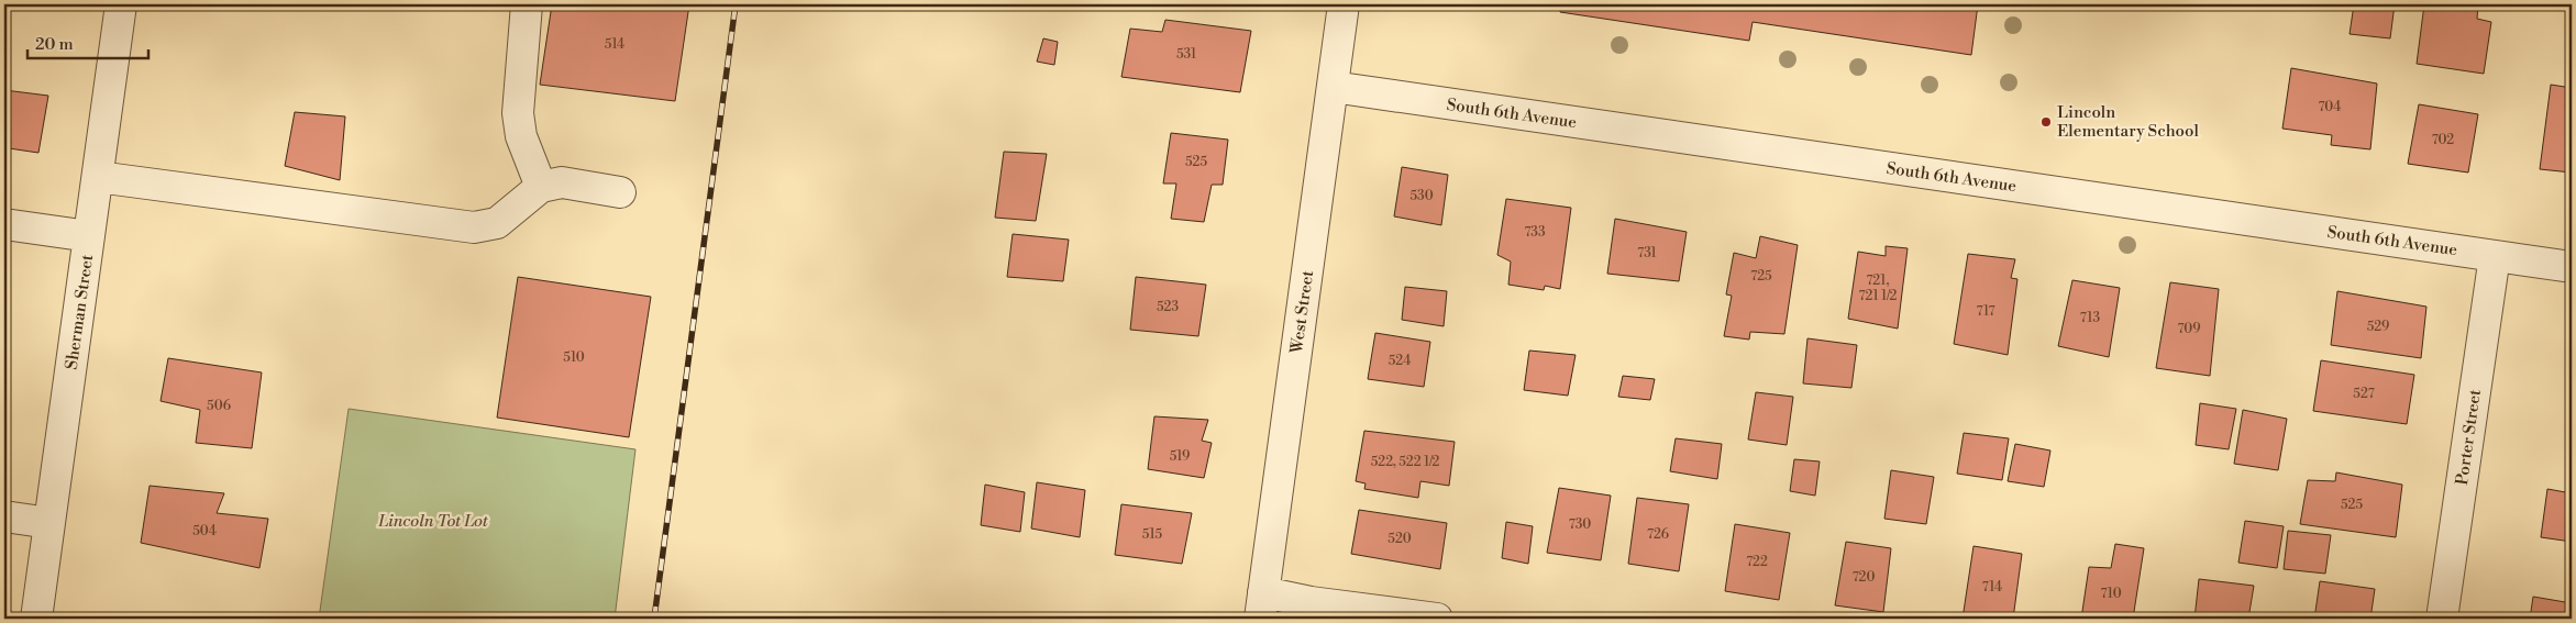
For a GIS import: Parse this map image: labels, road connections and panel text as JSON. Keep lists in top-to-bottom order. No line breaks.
{"streets":{"street":["South 6th Avenue","Sherman Street","West Street","Porter Street"]},"crossings":[["South 6th Avenue","West Street"],["South 6th Avenue","Porter Street"]],"parks":["Lincoln Tot Lot"],"places":["Lincoln Elementary School"],"house_numbers":["514","531","704","702","525","530","733","731","725","721, 721 1/2","523","717","713","529","709","510","524","527","506","519","522, 522 1/2","525","730","504","515","726","520","722","720","714","710"],"scale_bar":"20 m"}
